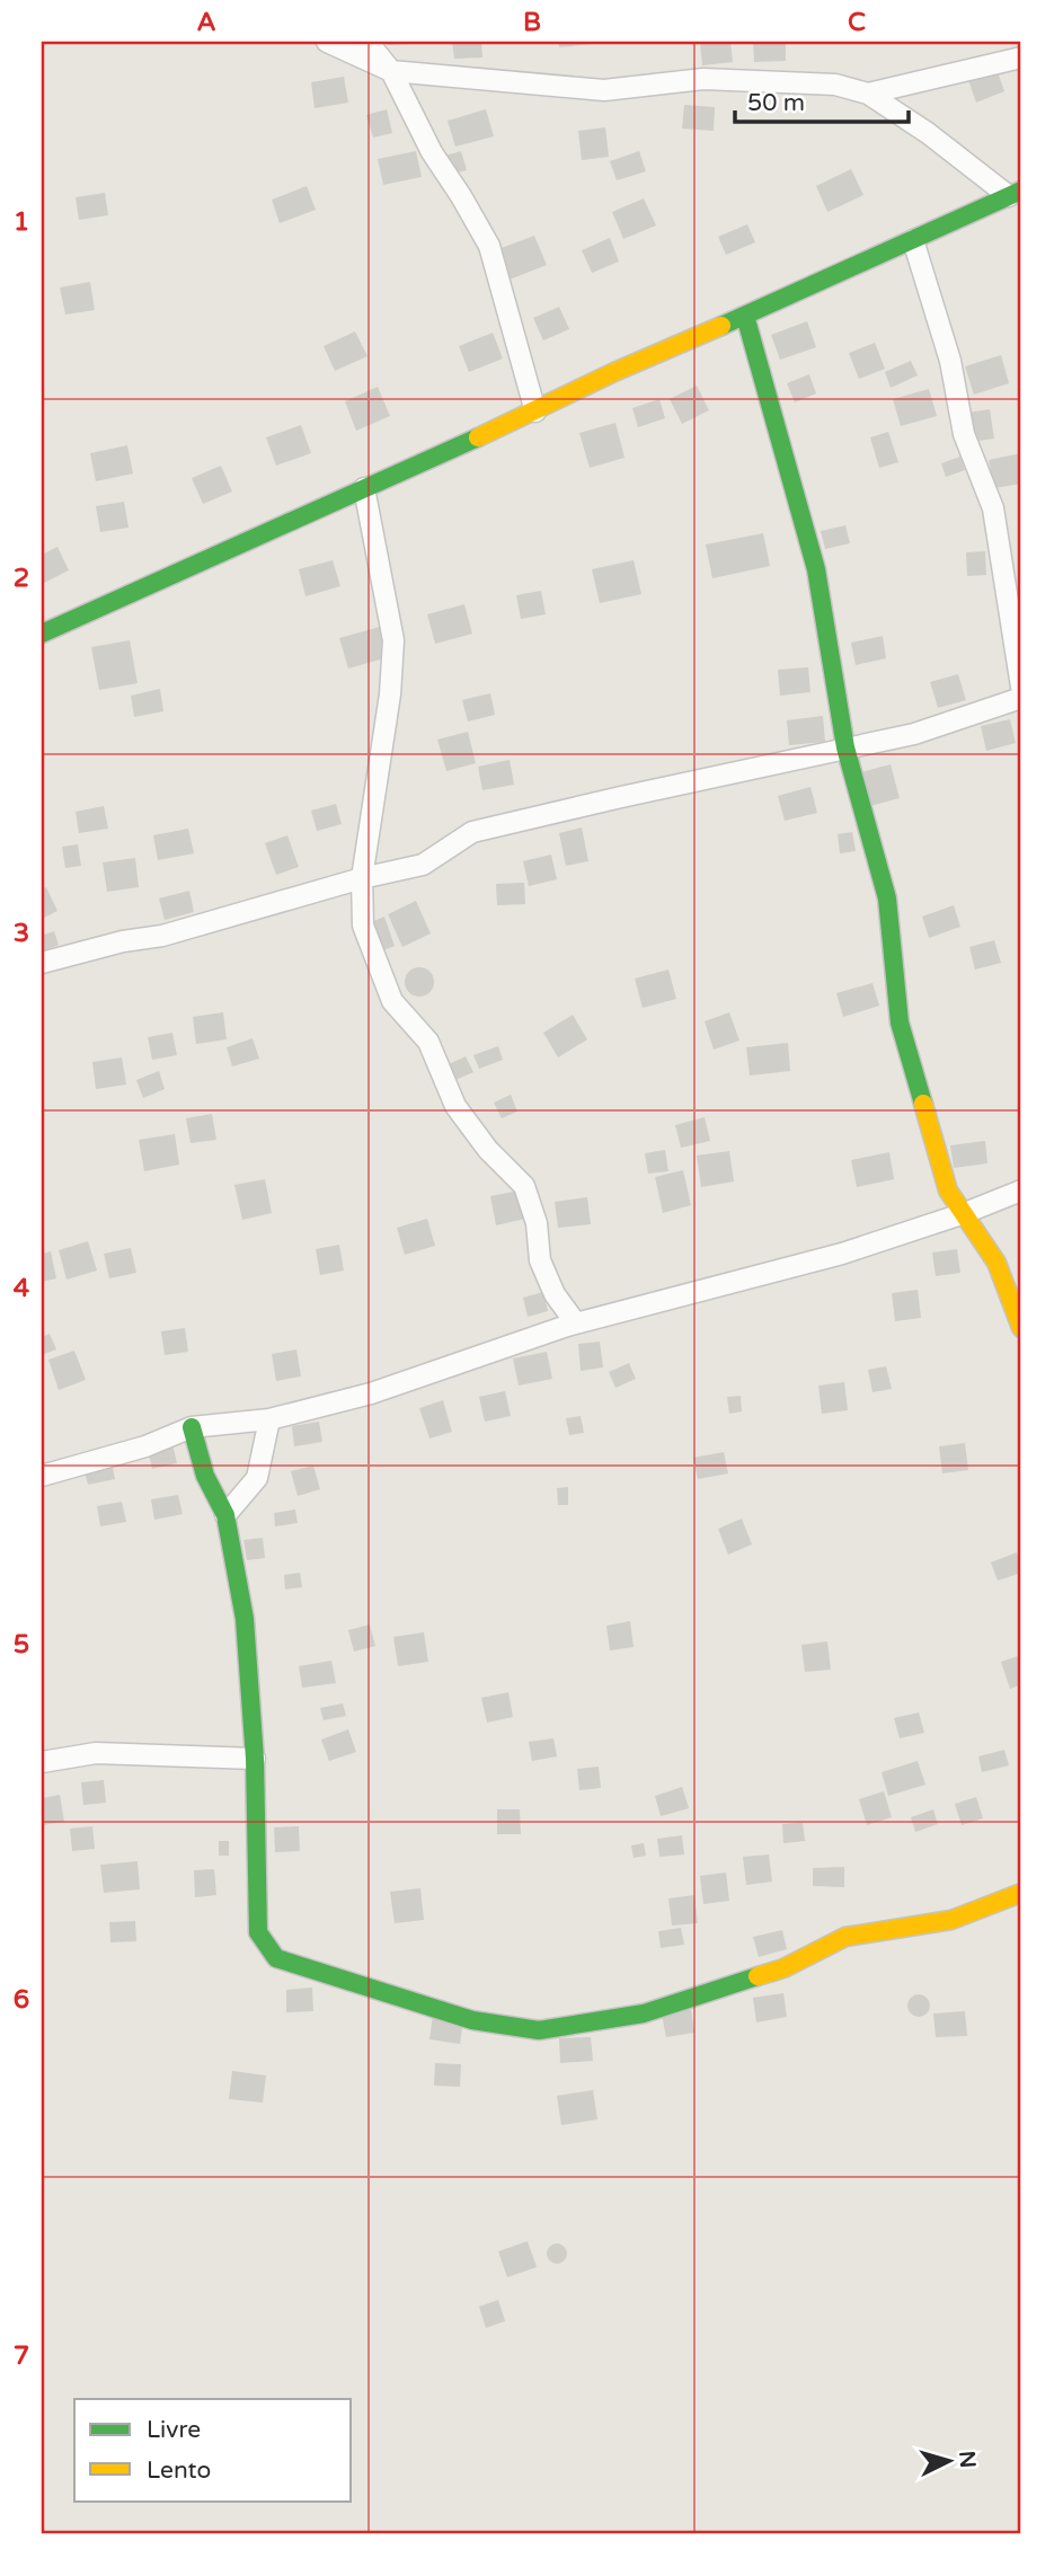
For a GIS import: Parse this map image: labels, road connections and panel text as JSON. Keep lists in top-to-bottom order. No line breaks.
{"legend":["Livre","Lento"],"scale_bar":"50 m","north":"right","grid":{"columns":["A","B","C"],"rows":["1","2","3","4","5","6","7"]}}
